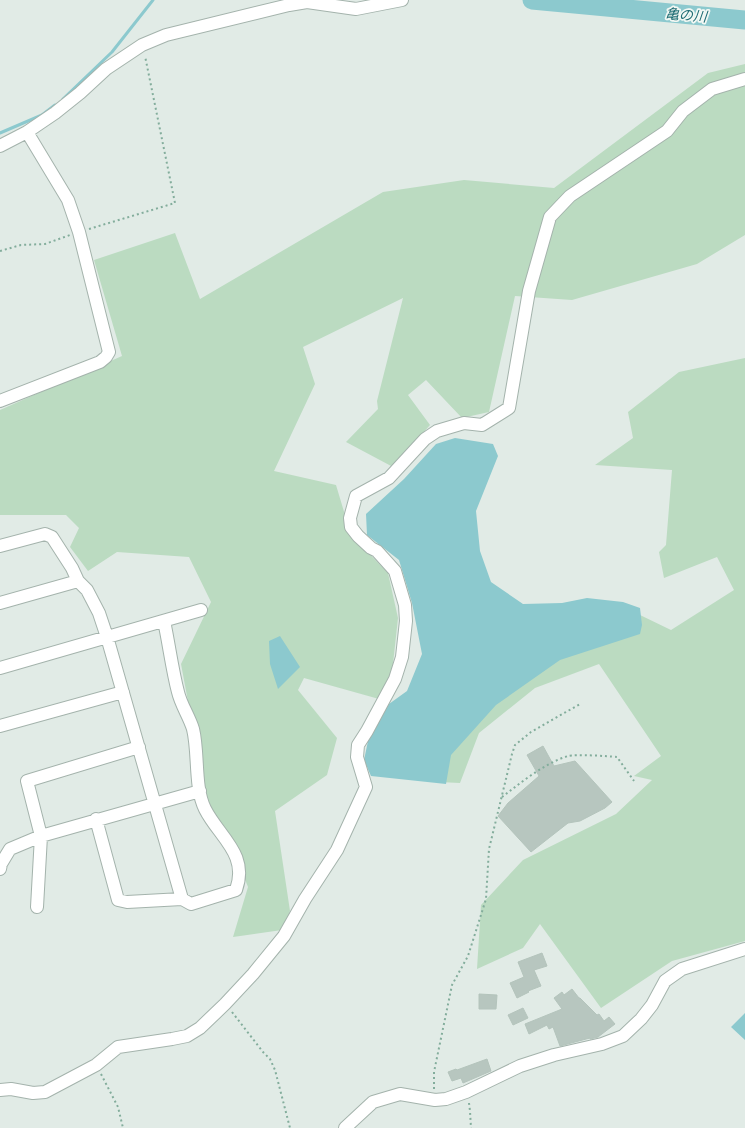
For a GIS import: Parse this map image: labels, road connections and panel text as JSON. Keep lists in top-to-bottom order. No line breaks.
{"water":["亀の川"]}
